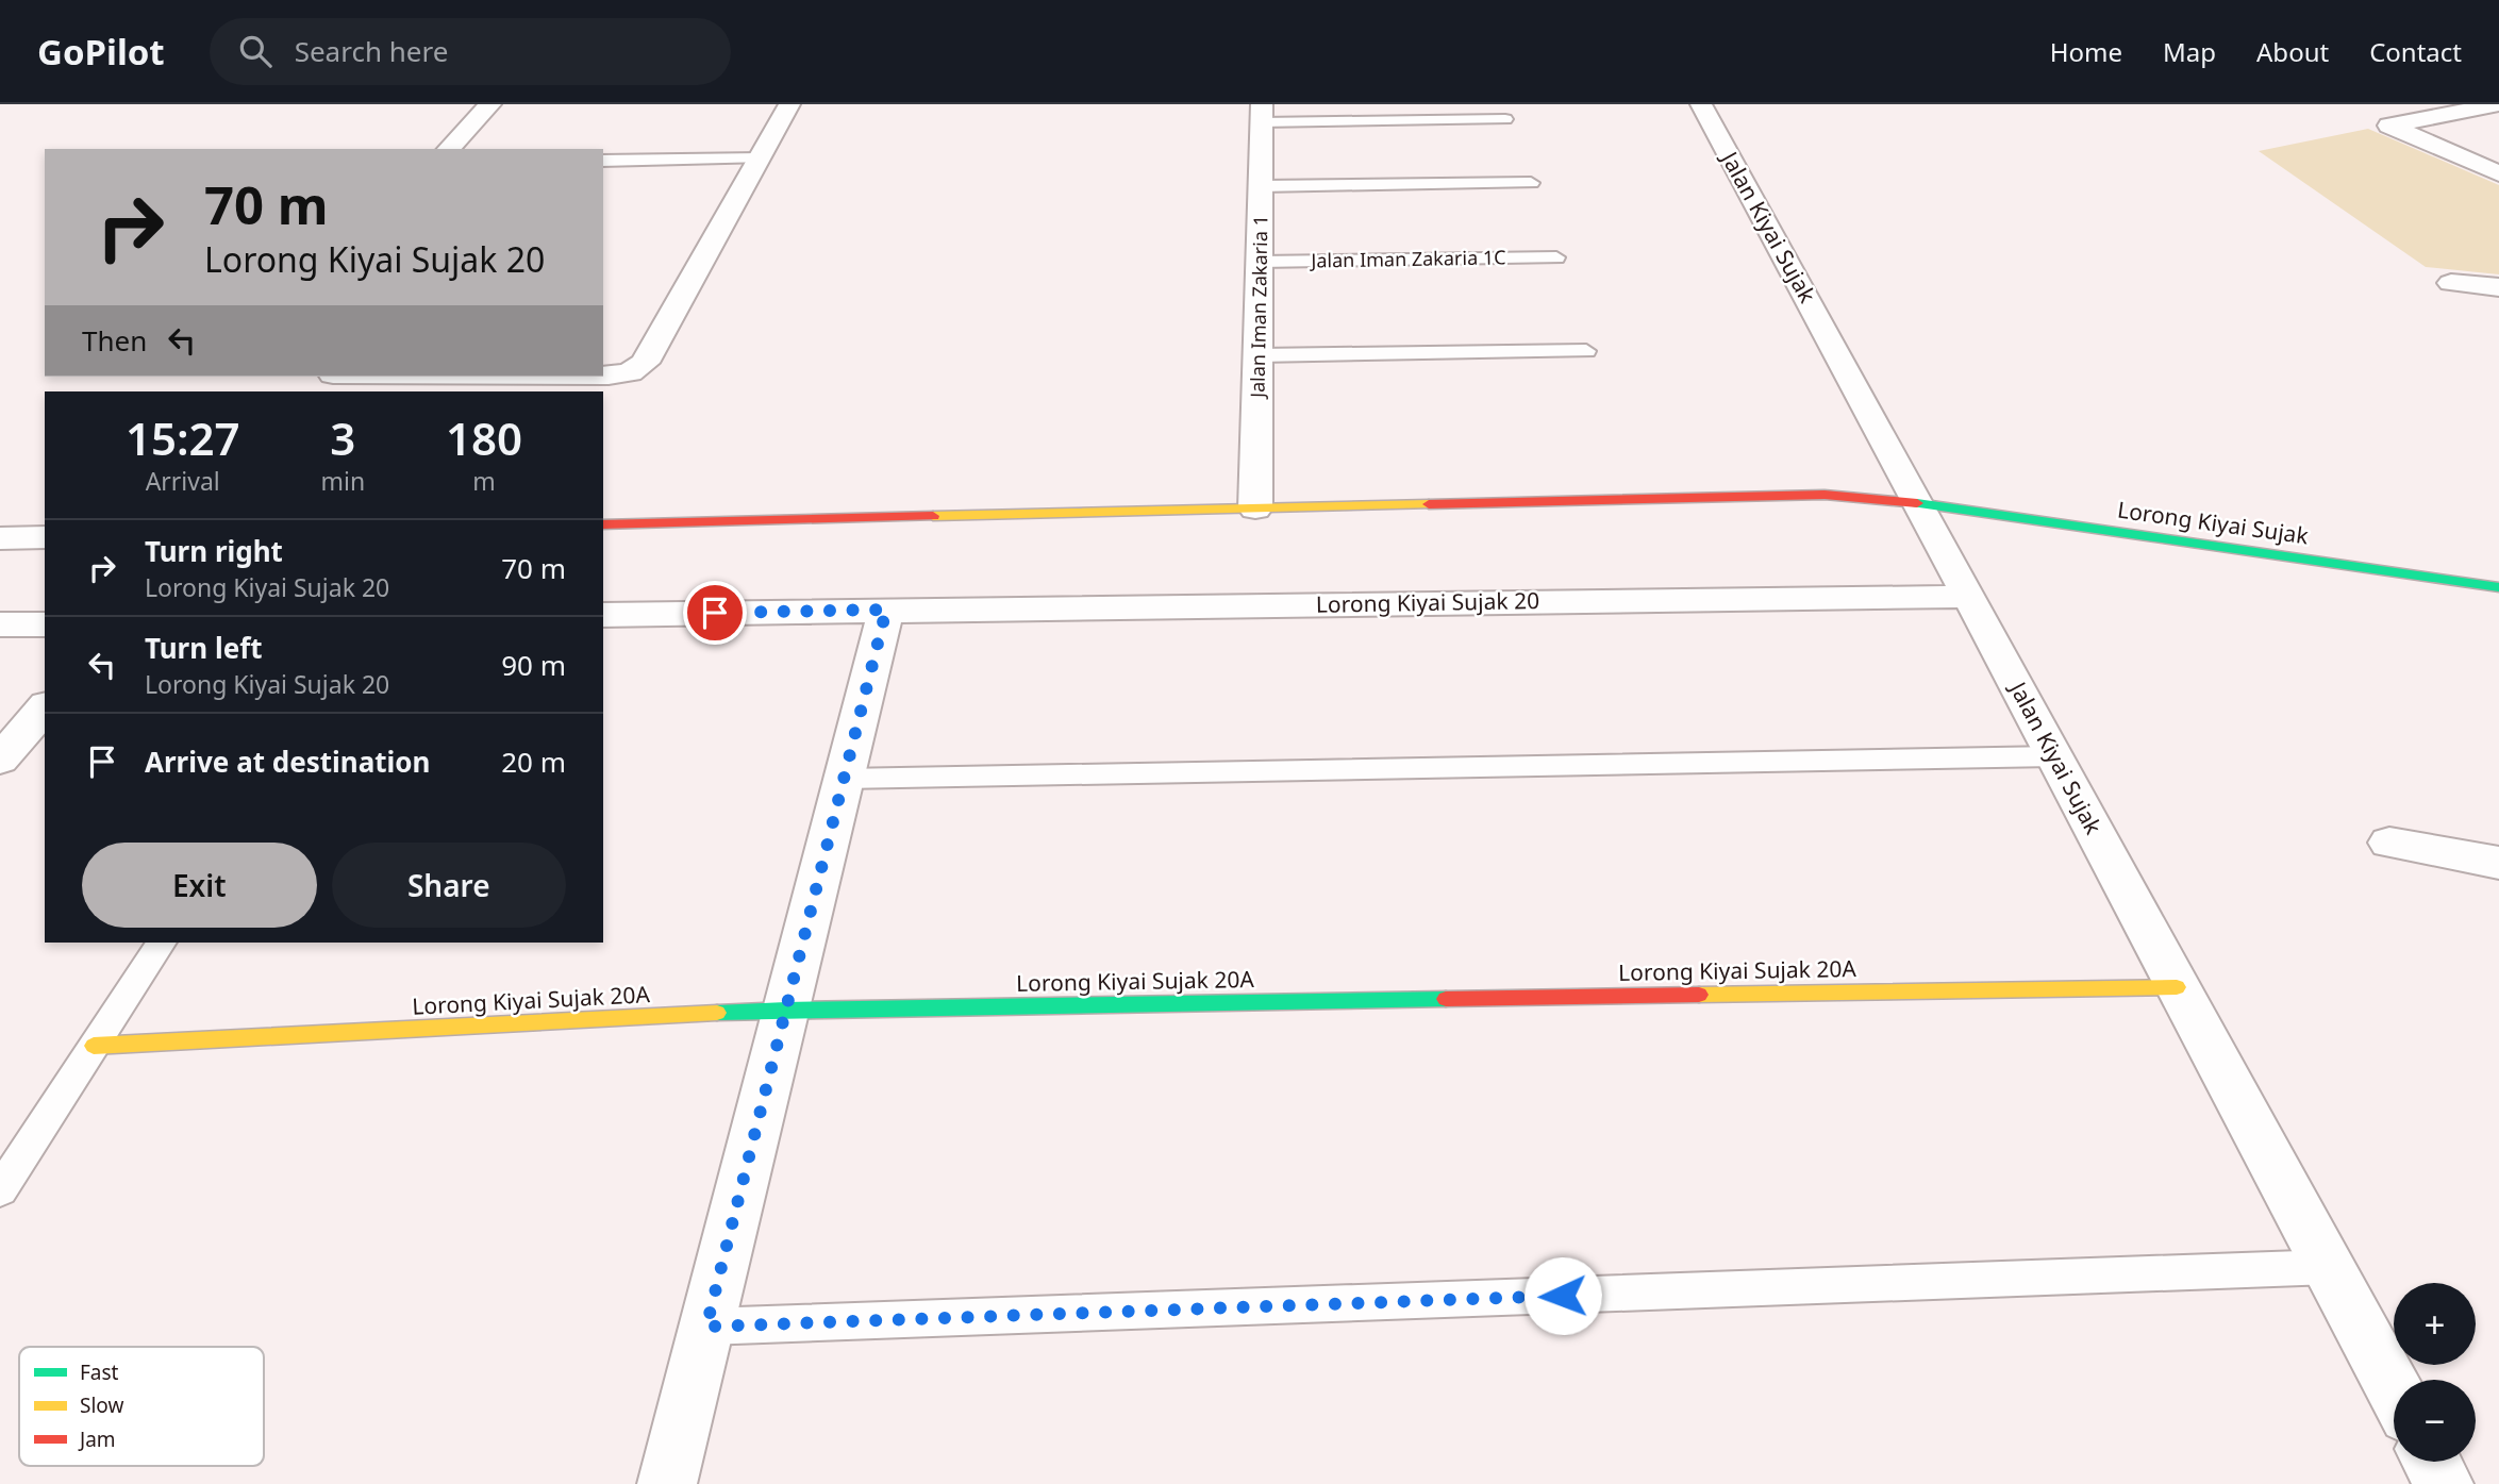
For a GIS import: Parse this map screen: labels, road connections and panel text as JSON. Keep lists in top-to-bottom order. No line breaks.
{"streets":{"street":["Jalan Kiyai Sujak","Jalan Iman Zakaria 1","Lorong Kiyai Sujak","Lorong Kiyai Sujak 20","Lorong Kiyai Sujak 20A"],"lane":["Jalan Iman Zakaria 1C"]},"crossings":[["Jalan Kiyai Sujak","Lorong Kiyai Sujak"],["Jalan Kiyai Sujak","Lorong Kiyai Sujak 20"],["Jalan Kiyai Sujak","Lorong Kiyai Sujak 20A"],["Jalan Iman Zakaria 1C","Jalan Iman Zakaria 1"],["Jalan Iman Zakaria 1","Lorong Kiyai Sujak"]],"legend":["Fast","Slow","Jam"],"page":{"header":"GoPilot","search":"Search here","nav":["Home","Map","About","Contact"],"turn":["70 m","Lorong Kiyai Sujak 20"],"then":"Then","eta":["15:27","Arrival","3","min","180","m"],"list":[{"name":"Turn right","note":"Lorong Kiyai Sujak 20","value":"70 m"},{"name":"Turn left","note":"Lorong Kiyai Sujak 20","value":"90 m"},{"name":"Arrive at destination","value":"20 m"}],"buttons":["Exit","Share"],"map_buttons":["+","−"]}}
